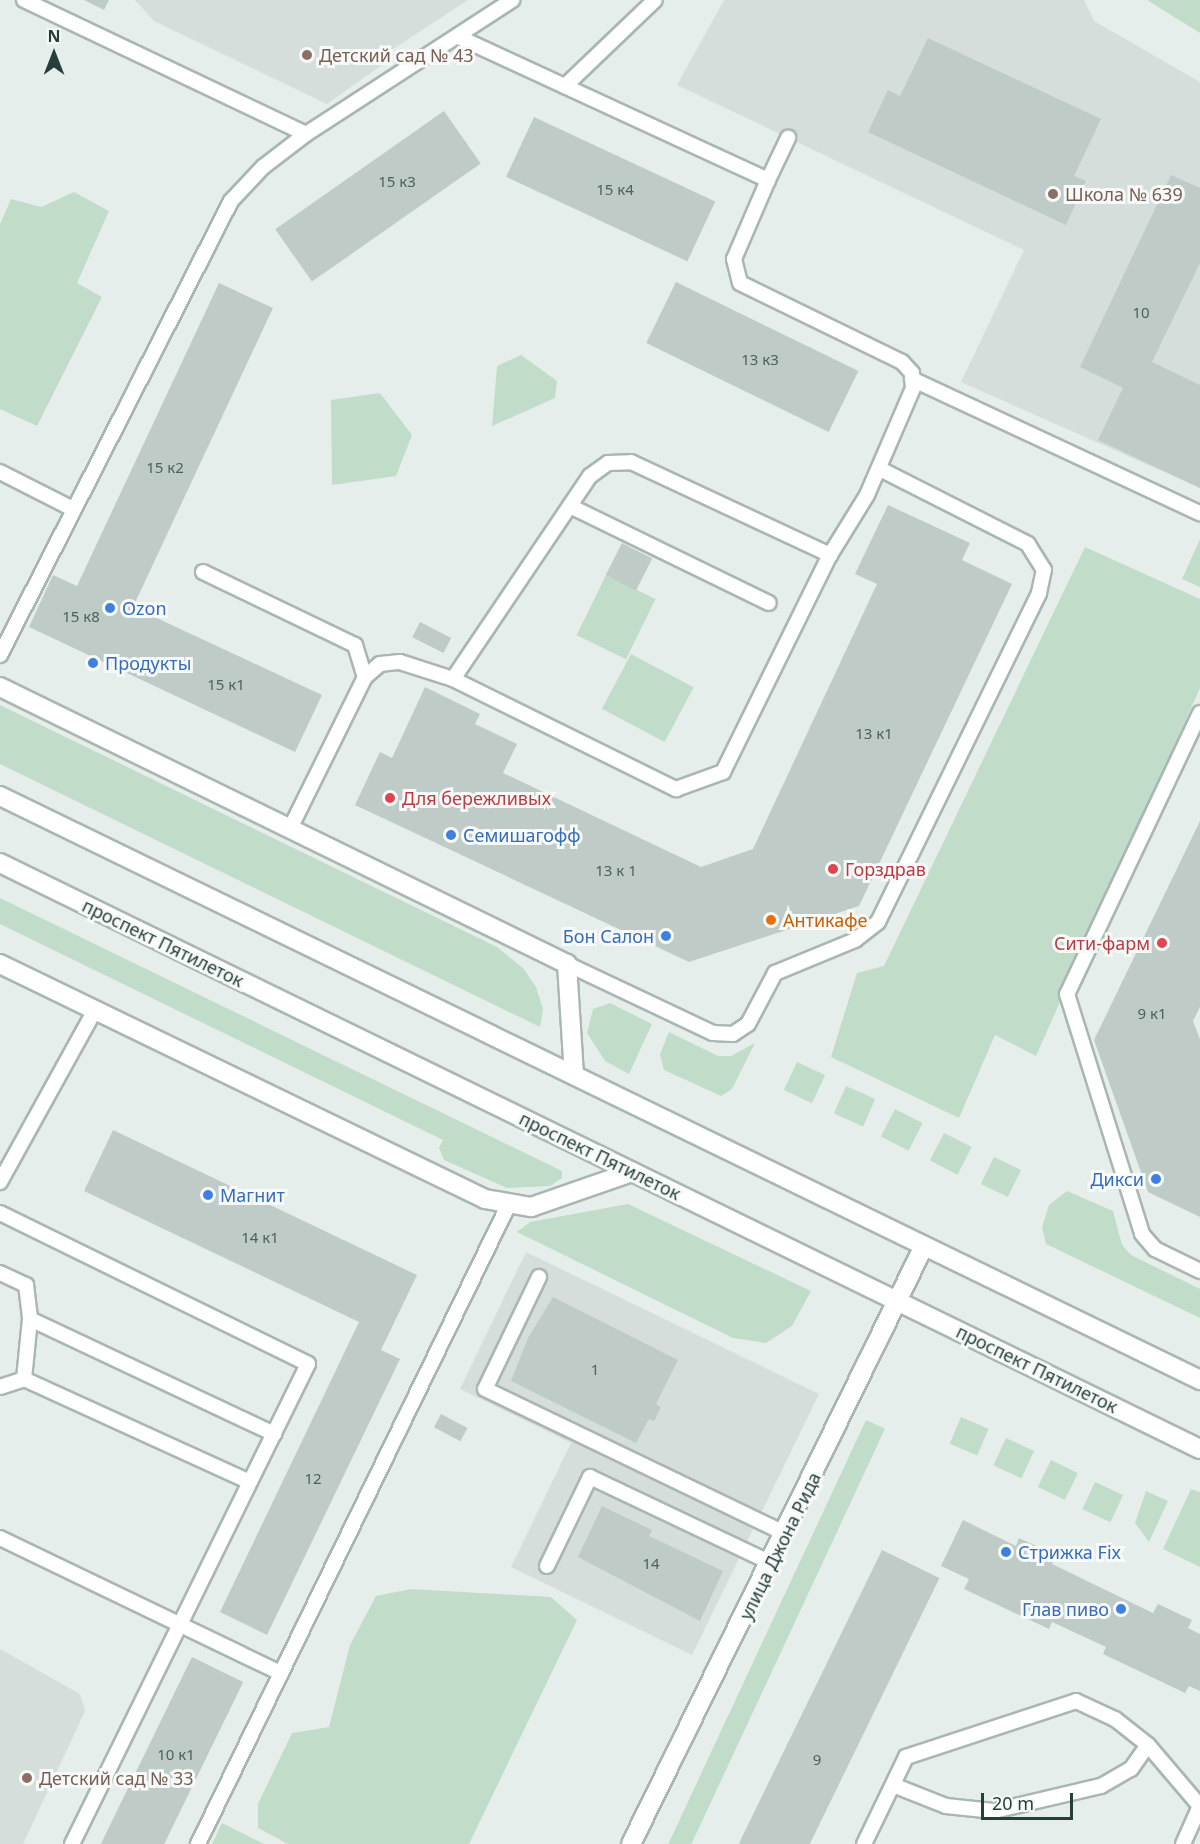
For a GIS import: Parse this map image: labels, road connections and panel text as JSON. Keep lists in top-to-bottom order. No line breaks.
{"streets":{"street":["проспект Пятилеток","улица Джона Рида"]},"crossings":[["проспект Пятилеток","улица Джона Рида"]],"places":["Детский сад № 43","Школа № 639","Ozon","Продукты","Для бережливых","Семишагофф","Горздрав","Антикафе","Бон Салон","Сити-фарм","Дикси","Магнит","Стрижка Fix","Глав пиво","Детский сад № 33"],"house_numbers":["15 к3","15 к4","10","13 к3","15 к2","15 к8","15 к1","13 к1","13 к 1","9 к1","14 к1","1","12","14","10 к1","9"],"scale_bar":"20 m","north":"top"}
